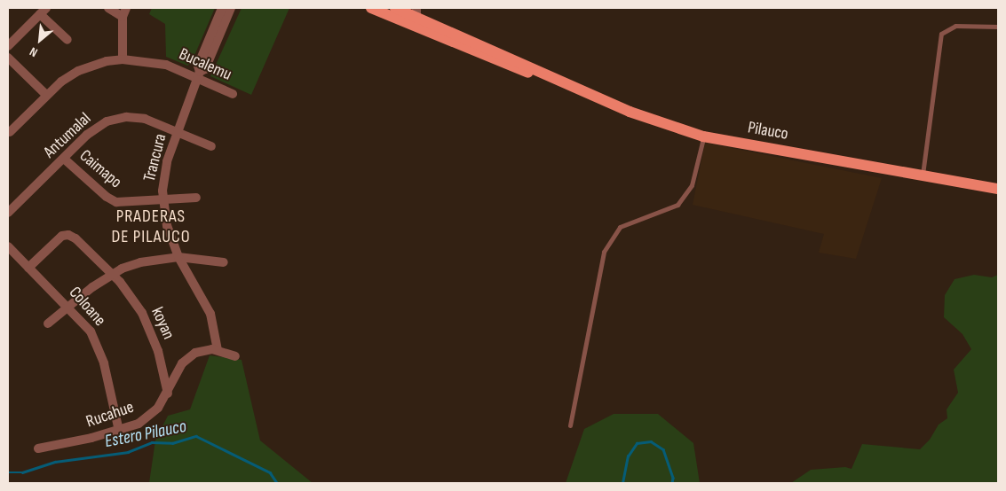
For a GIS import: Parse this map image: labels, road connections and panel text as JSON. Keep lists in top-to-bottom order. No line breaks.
{"streets":{"main road":["Pilauco"],"street":["Bucalemu","Antumalal","Trancura","Caimapo","Coloane","koyan","Rucahue"]},"crossings":[["Bucalemu","Trancura"],["Antumalal","Trancura"],["Antumalal","Caimapo"],["Trancura","Caimapo"],["Trancura","Rucahue"],["Coloane","koyan"],["Coloane","Rucahue"],["koyan","Rucahue"]],"districts":["PRADERAS DE PILAUCO"],"water":["Estero Pilauco"],"north":"bottom left"}
